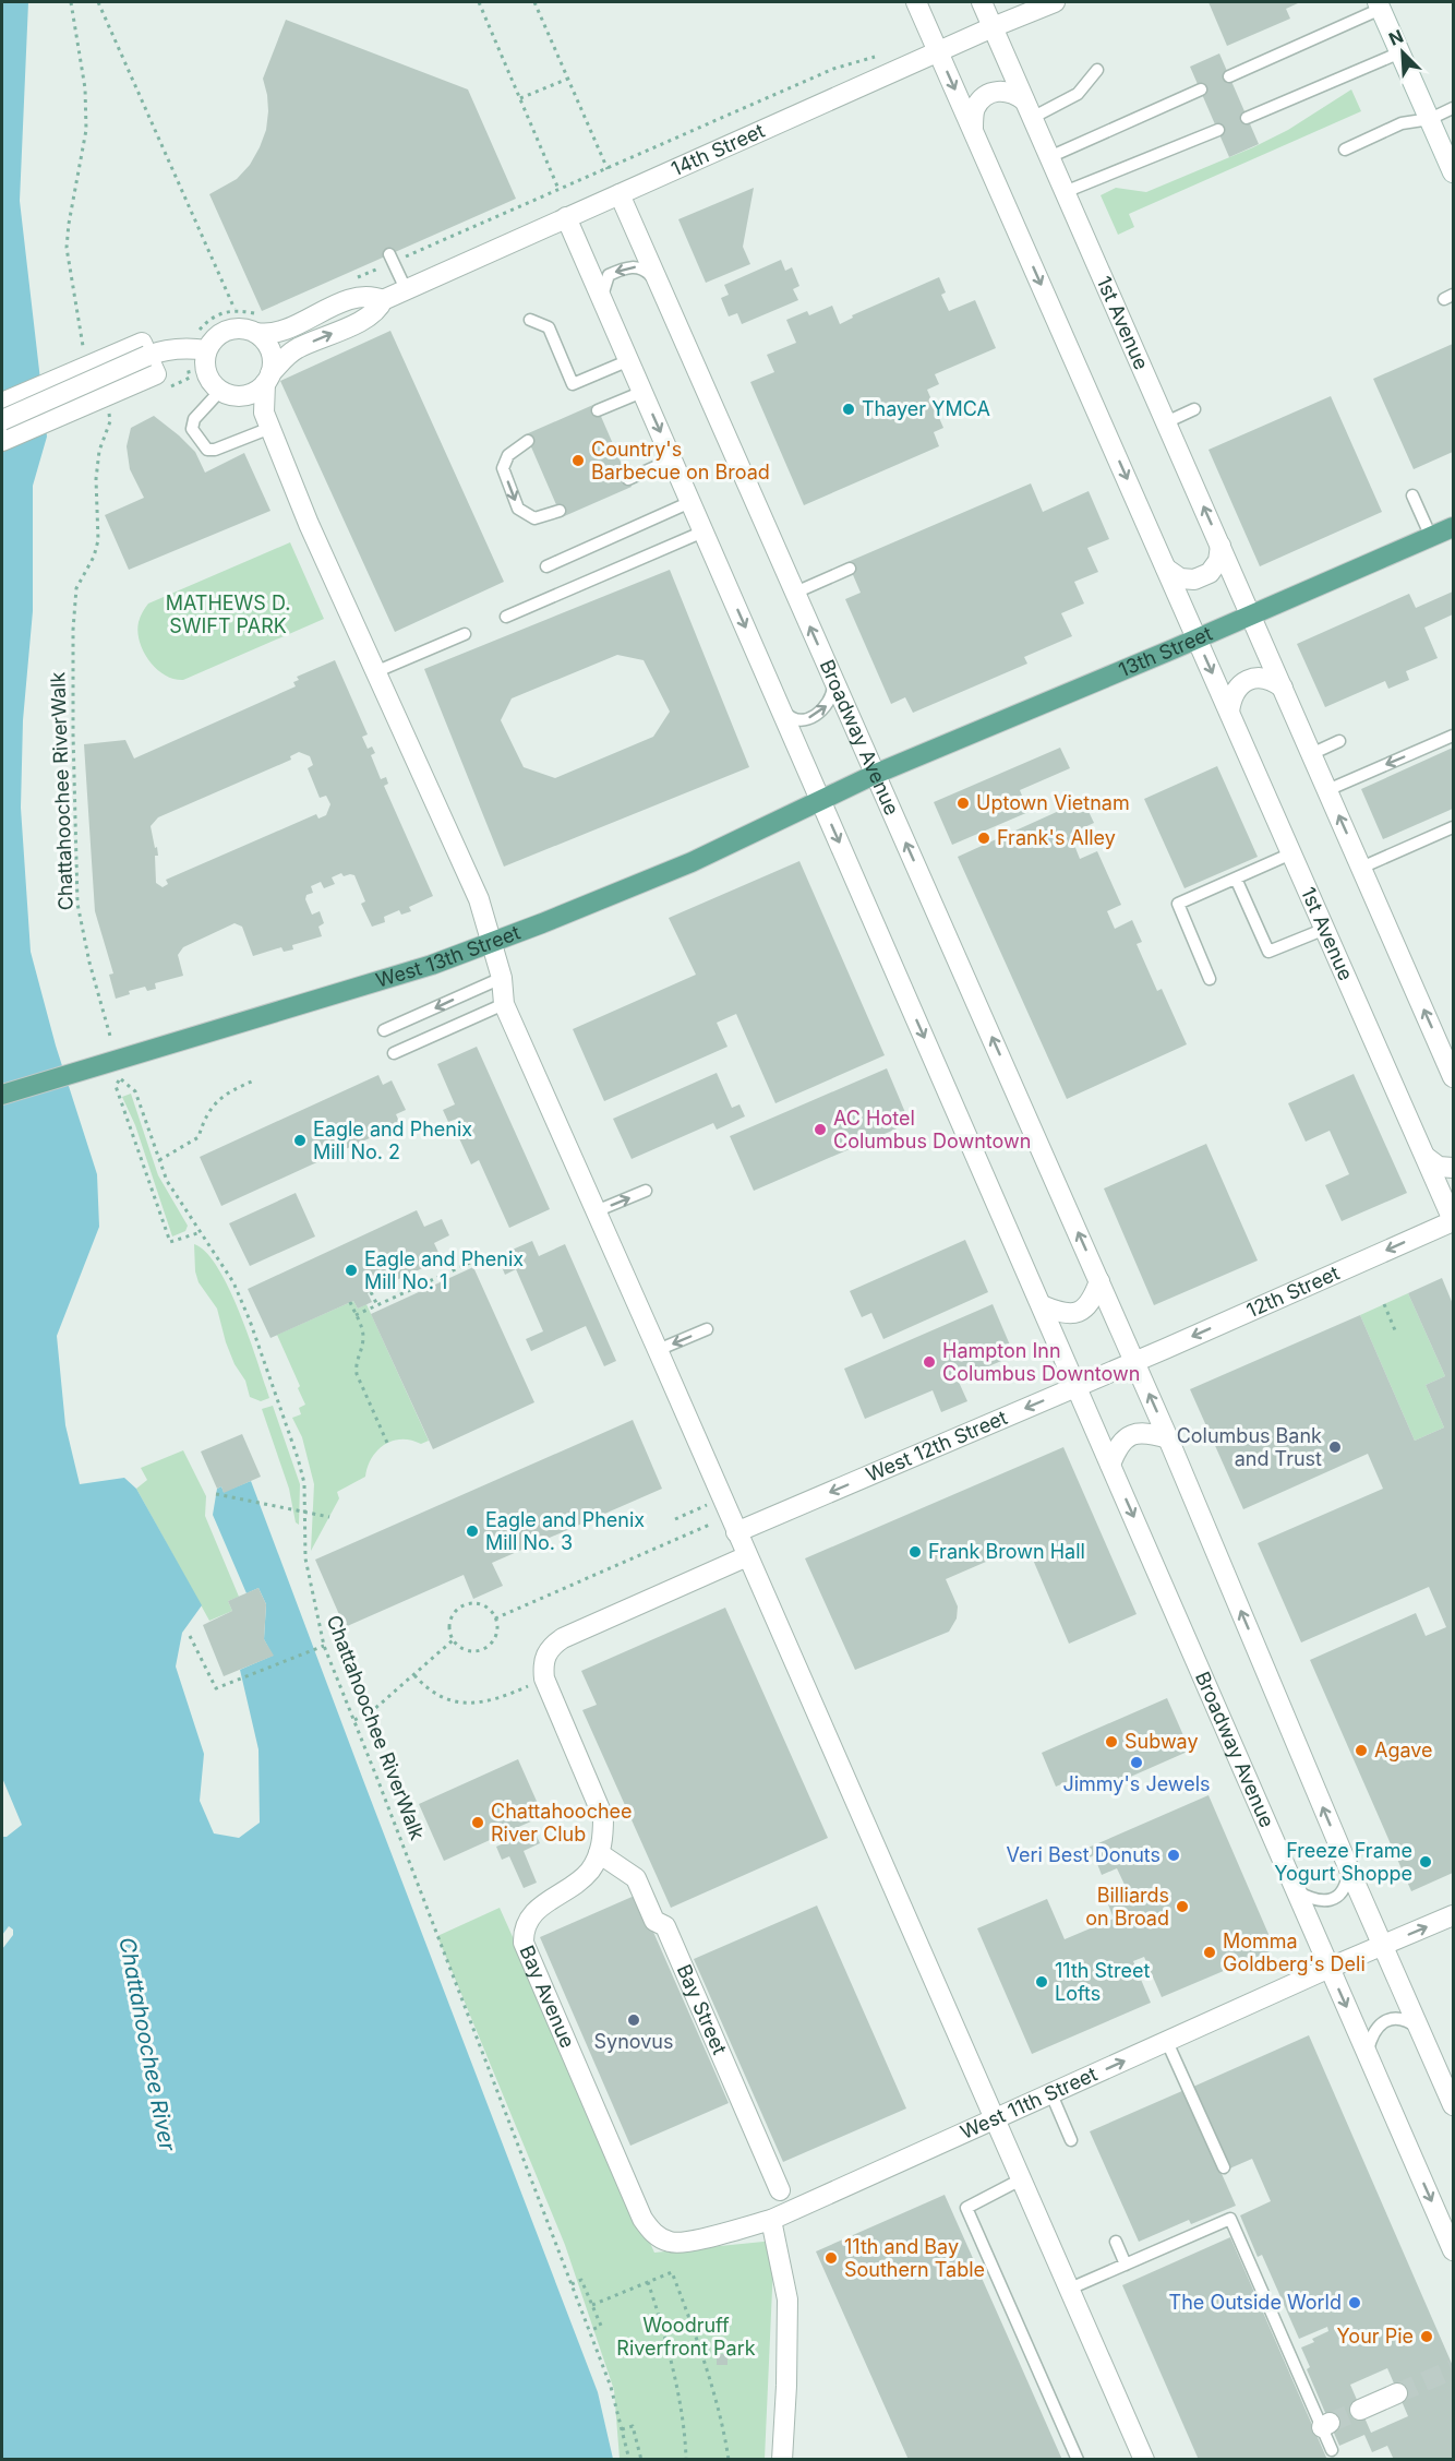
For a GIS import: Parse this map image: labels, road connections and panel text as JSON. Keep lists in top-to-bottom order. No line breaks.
{"streets":{"main road":["13th Street","West 13th Street"],"street":["14th Street","1st Avenue","Broadway Avenue","12th Street","West 12th Street","Bay Avenue","Bay Street","West 11th Street"],"path":["Chattahoochee RiverWalk"]},"crossings":[["14th Street","1st Avenue"],["14th Street","Broadway Avenue"],["1st Avenue","13th Street"],["1st Avenue","12th Street"],["13th Street","Broadway Avenue"],["13th Street","West 13th Street"],["Broadway Avenue","West 13th Street"],["Broadway Avenue","12th Street"],["Broadway Avenue","West 12th Street"],["Broadway Avenue","West 11th Street"],["12th Street","West 12th Street"],["Bay Avenue","Bay Street"],["Bay Avenue","West 11th Street"]],"one_way":["12th Street","West 12th Street"],"water":["Chattahoochee River"],"parks":["MATHEWS D. SWIFT PARK","Woodruff Riverfront Park"],"places":["Thayer YMCA","Country's Barbecue on Broad","Uptown Vietnam","Frank's Alley","AC Hotel Columbus Downtown","Eagle and Phenix Mill No. 2","Eagle and Phenix Mill No. 1","Hampton Inn Columbus Downtown","Columbus Bank and Trust","Eagle and Phenix Mill No. 3","Frank Brown Hall","Subway","Agave","Jimmy's Jewels","Chattahoochee River Club","Veri Best Donuts","Freeze Frame Yogurt Shoppe","Billiards on Broad","Momma Goldberg's Deli","11th Street Lofts","Synovus","11th and Bay Southern Table","The Outside World","Your Pie"],"north":"top left"}
